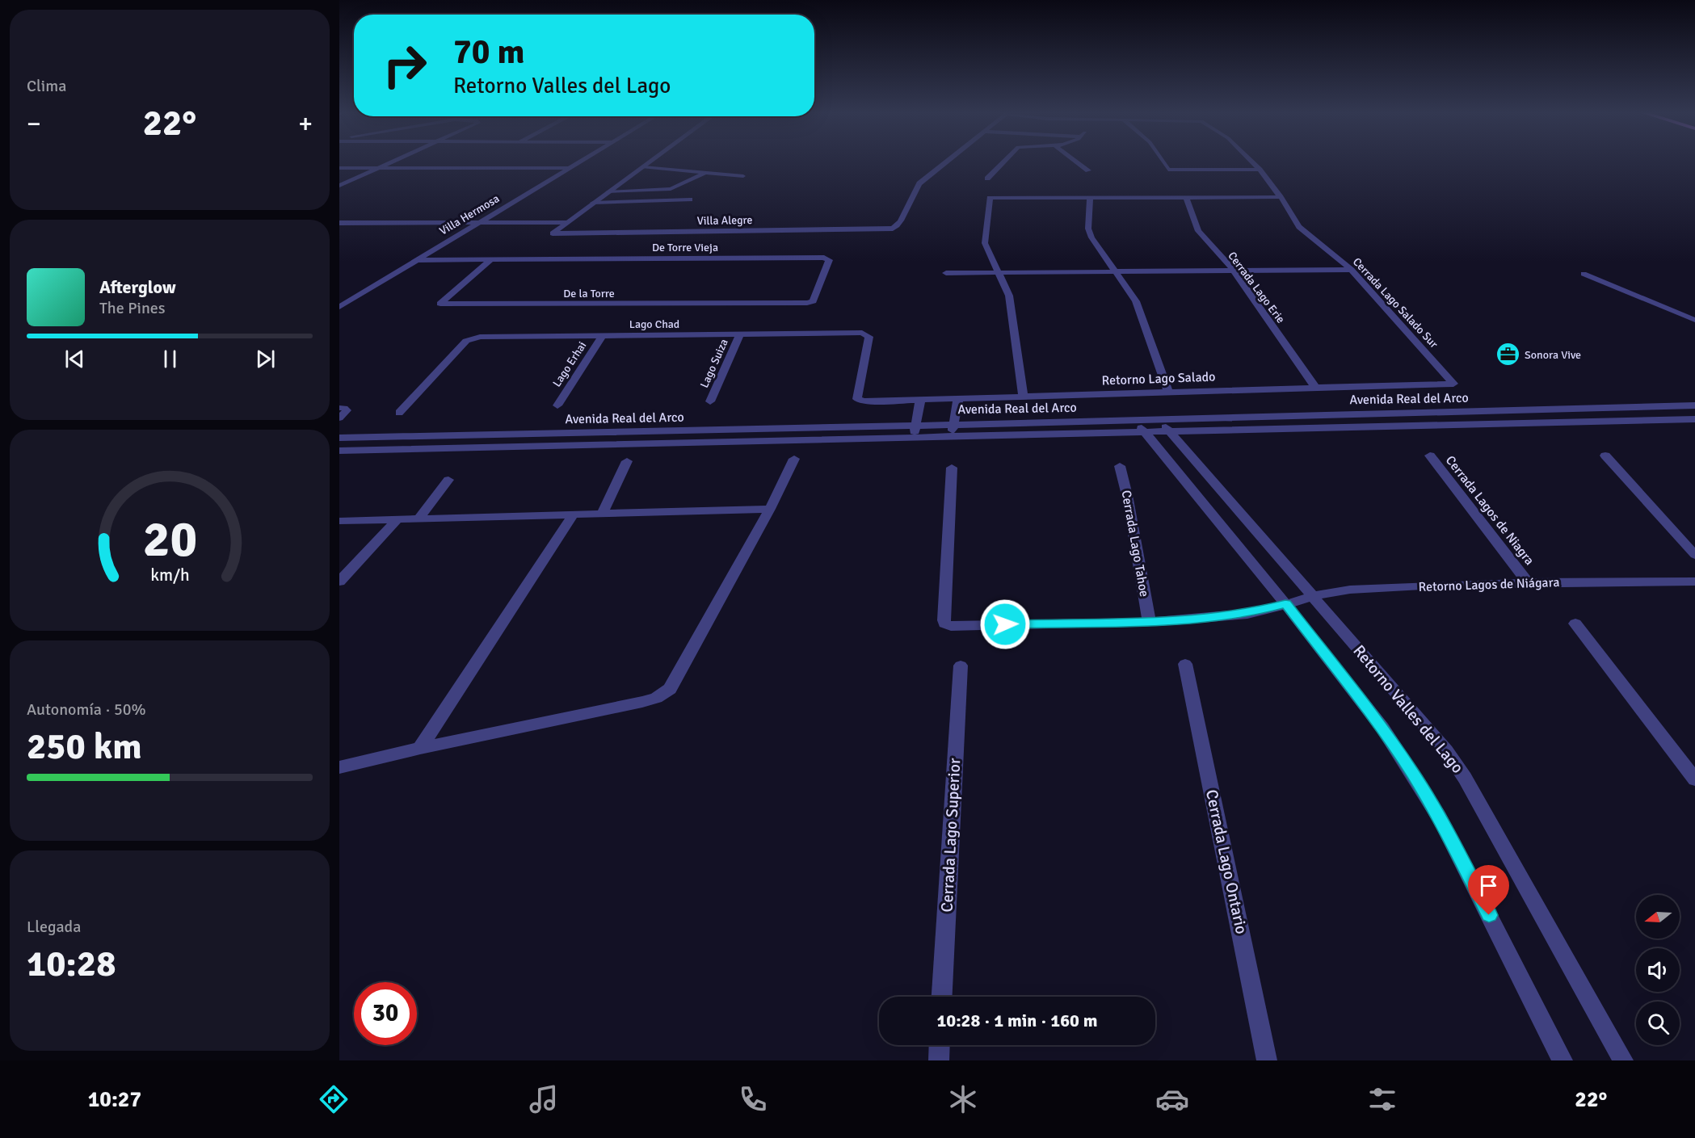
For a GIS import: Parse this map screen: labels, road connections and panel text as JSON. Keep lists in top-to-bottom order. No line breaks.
{"streets":{"street":["Villa Hermosa","Villa Alegre","De Torre Vieja","Cerrada Lago Erie","De la Torre","Cerrada Lago Salado Sur","Lago Chad","Lago Suiza","Lago Erhai","Retorno Lago Salado","Avenida Real del Arco","Cerrada Lagos de Niagra","Cerrada Lago Tahoe","Retorno Lagos de Niágara","Retorno Valles del Lago","Cerrada Lago Superior","Cerrada Lago Ontario"]},"crossings":[["De Torre Vieja","De la Torre"],["Cerrada Lago Erie","Retorno Lago Salado"],["Cerrada Lago Salado Sur","Retorno Lago Salado"],["Lago Chad","Lago Suiza"],["Lago Chad","Lago Erhai"],["Lago Chad","Retorno Lago Salado"],["Avenida Real del Arco","Retorno Valles del Lago"],["Cerrada Lagos de Niagra","Retorno Lagos de Niágara"],["Cerrada Lago Tahoe","Retorno Lagos de Niágara"],["Retorno Lagos de Niágara","Retorno Valles del Lago"]],"places":{"office":["Sonora Vive"]},"north":"left","page":{"tile":["Clima",["Autonomía · 50%","250 km"],["Llegada","10:28"]],"turn":["70 m","Retorno Valles del Lago"],"heat":["−","22°","+"],"song":["Afterglow","The Pines"],"limit":"30","trip":"10:28 · 1 min · 160 m","tabs":["10:27","22°"],"gauge":["20","km/h"]}}
